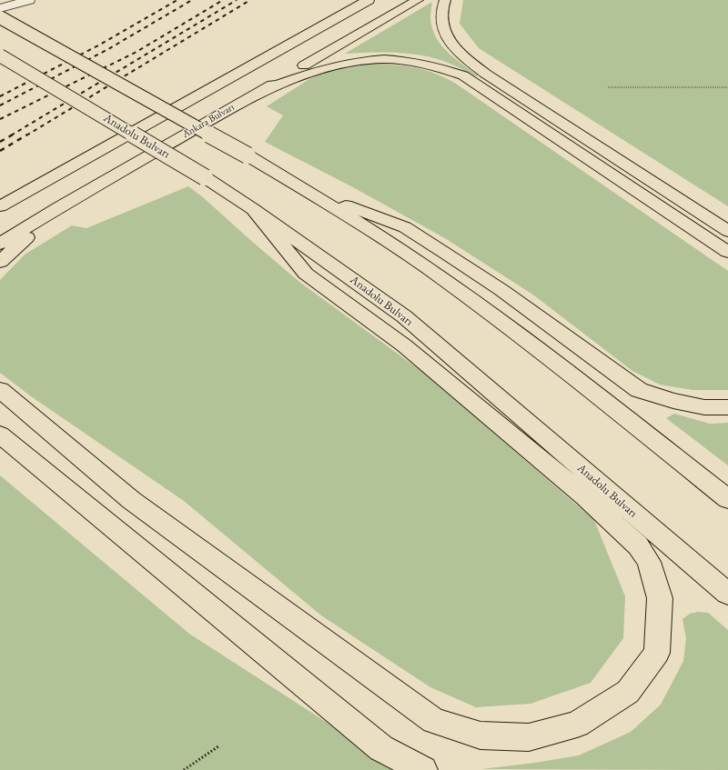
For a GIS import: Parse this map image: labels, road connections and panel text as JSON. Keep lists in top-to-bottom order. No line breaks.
{"streets":{"main road":["Ankara Bulvarı","Anadolu Bulvarı"]}}
